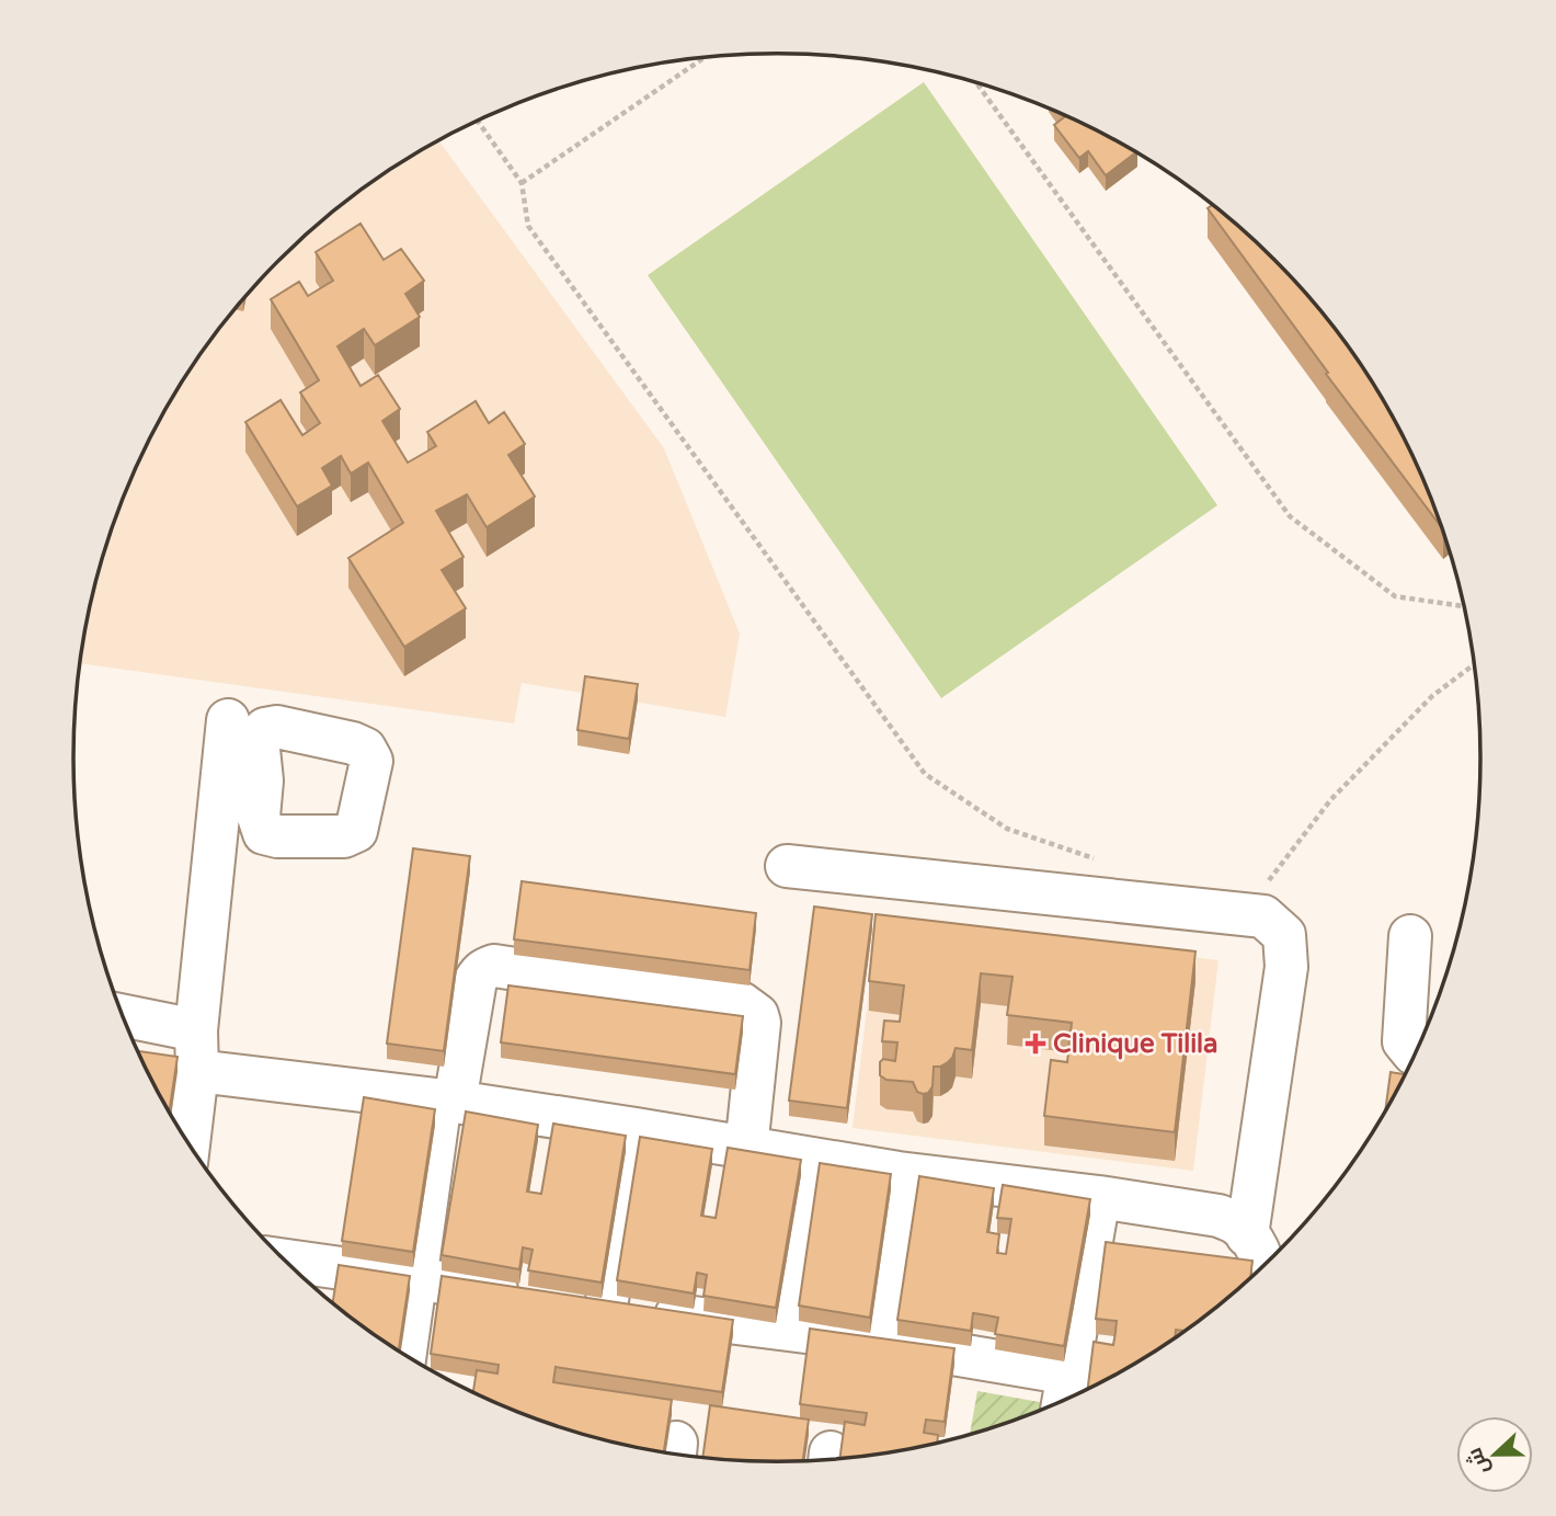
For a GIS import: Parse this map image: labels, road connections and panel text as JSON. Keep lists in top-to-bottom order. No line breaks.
{"places":{"health":["Clinique Tilila"]},"north":"left"}
